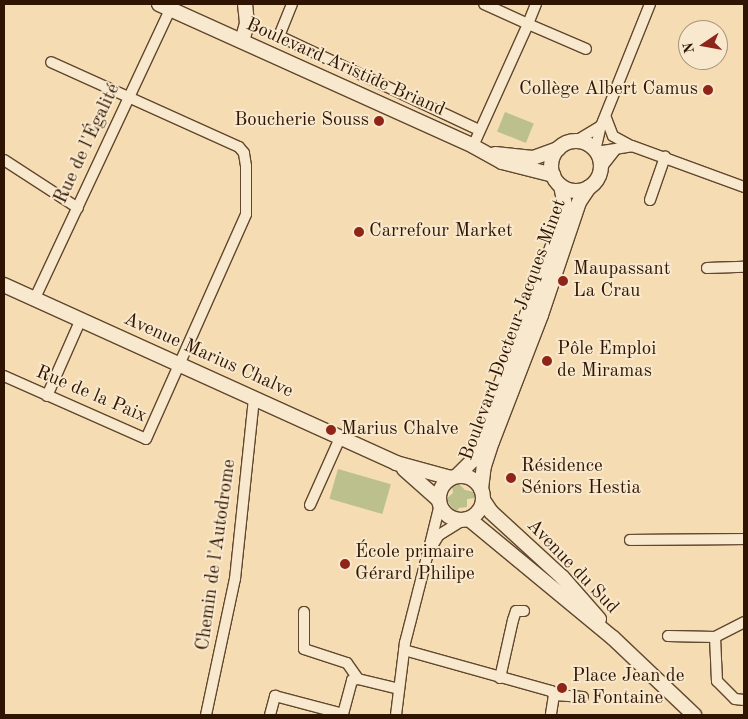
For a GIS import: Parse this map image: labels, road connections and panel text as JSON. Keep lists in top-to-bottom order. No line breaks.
{"streets":{"main road":["Boulevard Aristide Briand","Boulevard Docteur Jacques Minet","Avenue Marius Chalve","Avenue du Sud"],"street":["Rue de l'Égalité","Rue de la Paix","Chemin de l'Autodrome"]},"crossings":[["Boulevard Aristide Briand","Rue de l'Égalité"],["Boulevard Aristide Briand","Boulevard Docteur Jacques Minet"],["Rue de l'Égalité","Avenue Marius Chalve"],["Boulevard Docteur Jacques Minet","Avenue Marius Chalve"],["Boulevard Docteur Jacques Minet","Avenue du Sud"],["Avenue Marius Chalve","Rue de la Paix"],["Avenue Marius Chalve","Chemin de l'Autodrome"],["Avenue Marius Chalve","Avenue du Sud"]],"places":["Collège Albert Camus","Boucherie Souss","Carrefour Market","Maupassant La Crau","Pôle Emploi de Miramas","Marius Chalve","Résidence Séniors Hestia","École primaire Gérard Philipe","Place Jean de la Fontaine"],"north":"left"}
